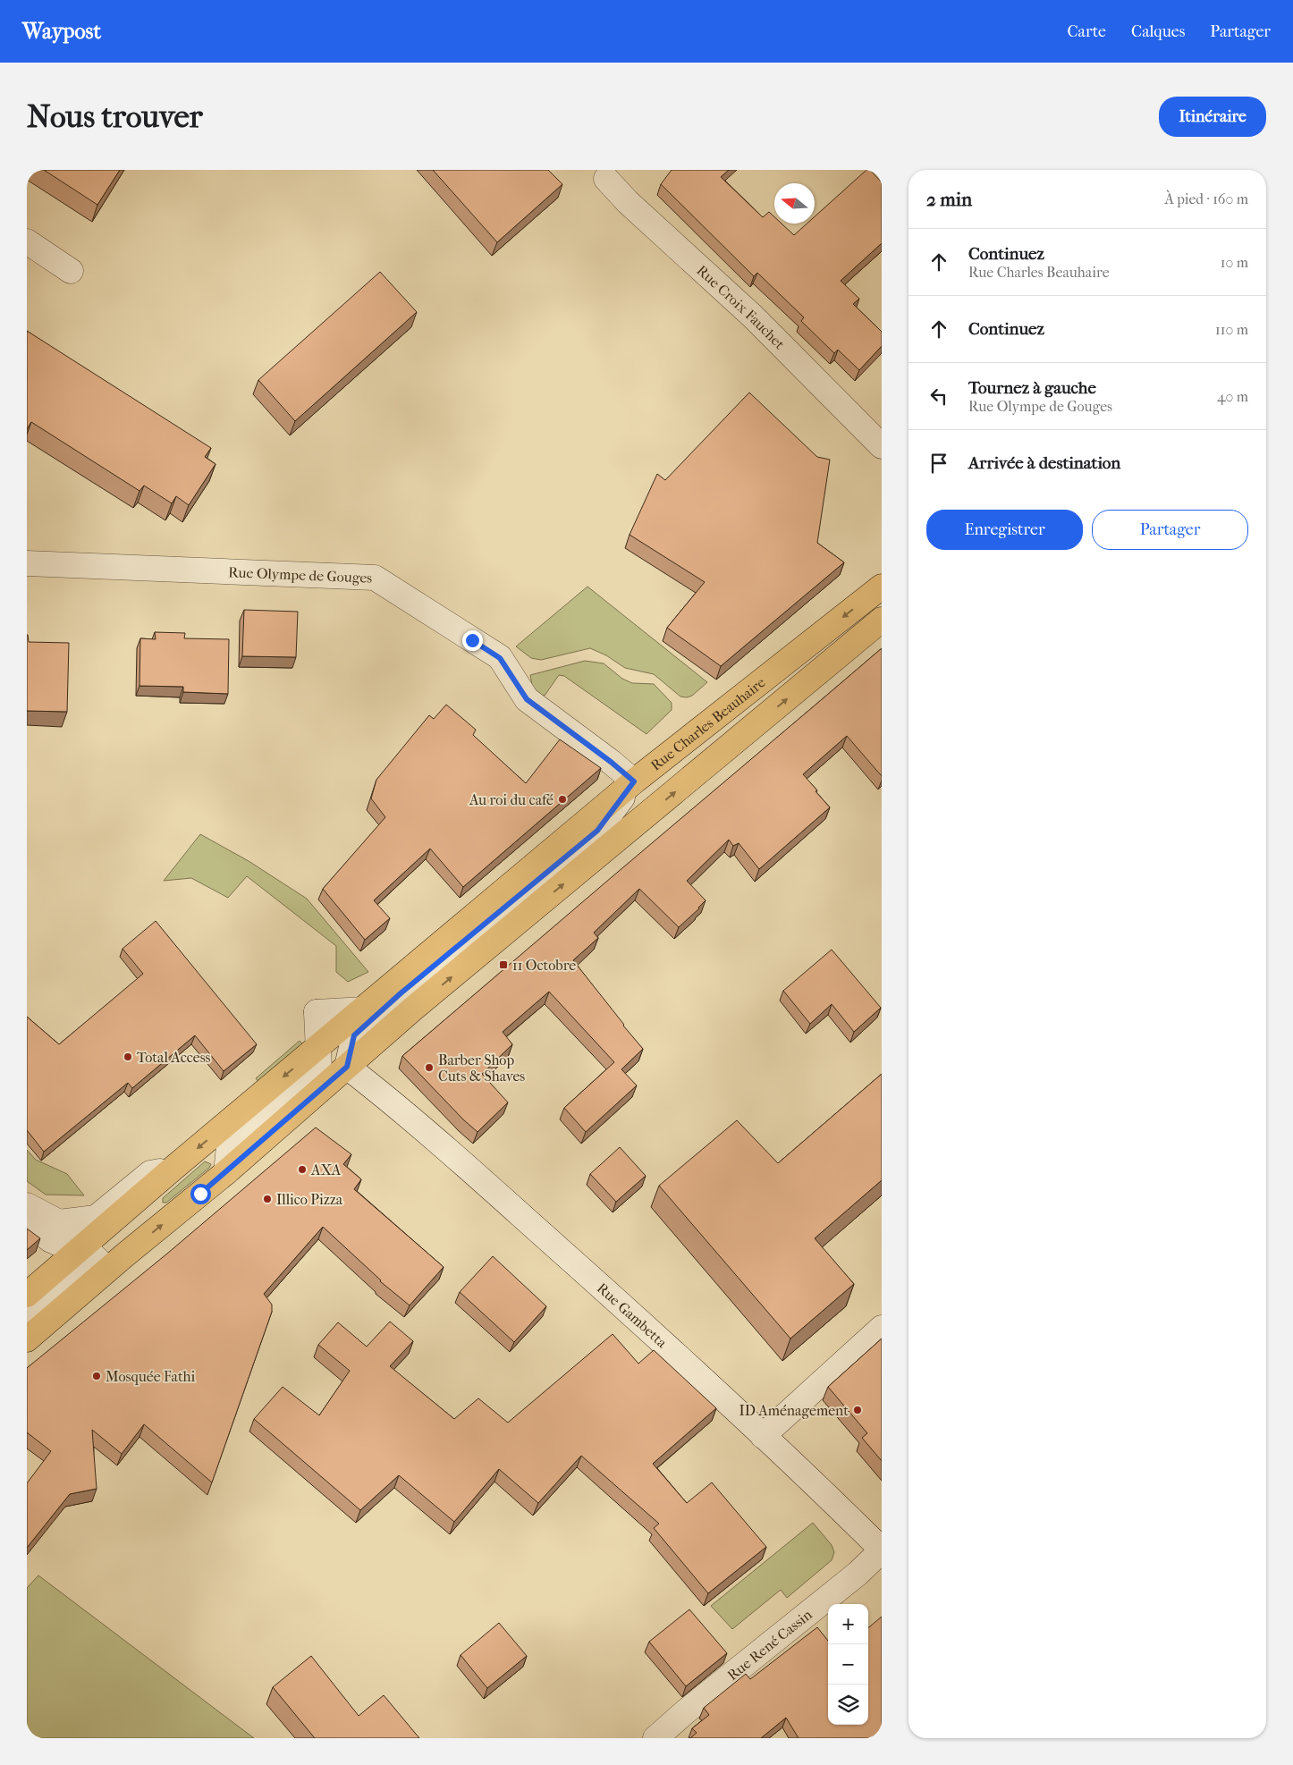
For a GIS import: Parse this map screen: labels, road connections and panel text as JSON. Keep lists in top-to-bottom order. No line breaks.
{"streets":{"main road":["Rue Charles Beauhaire"],"street":["Rue Croix Fauchet","Rue Olympe de Gouges","Rue Gambetta","Rue René Cassin"]},"crossings":[["Rue Olympe de Gouges","Rue Charles Beauhaire"],["Rue Gambetta","Rue René Cassin"]],"places":{"other":["Au roi du café","Total Access","Barber Shop Cuts & Shaves","AXA","Illico Pizza","Mosquée Fathi","ID Aménagement"],"transit":["11 Octobre"]},"north":"left","page":{"header":"Waypost","nav":["Carte","Calques","Partager"],"buttons":["Itinéraire",["Enregistrer","Partager"]],"title":"Nous trouver","heading":["2 min","À pied · 160 m"],"list":[["Continuez","Rue Charles Beauhaire","10 m"],["Continuez","110 m"],["Tournez à gauche","Rue Olympe de Gouges","40 m"],"Arrivée à destination"],"map_buttons":["+","−"]}}
